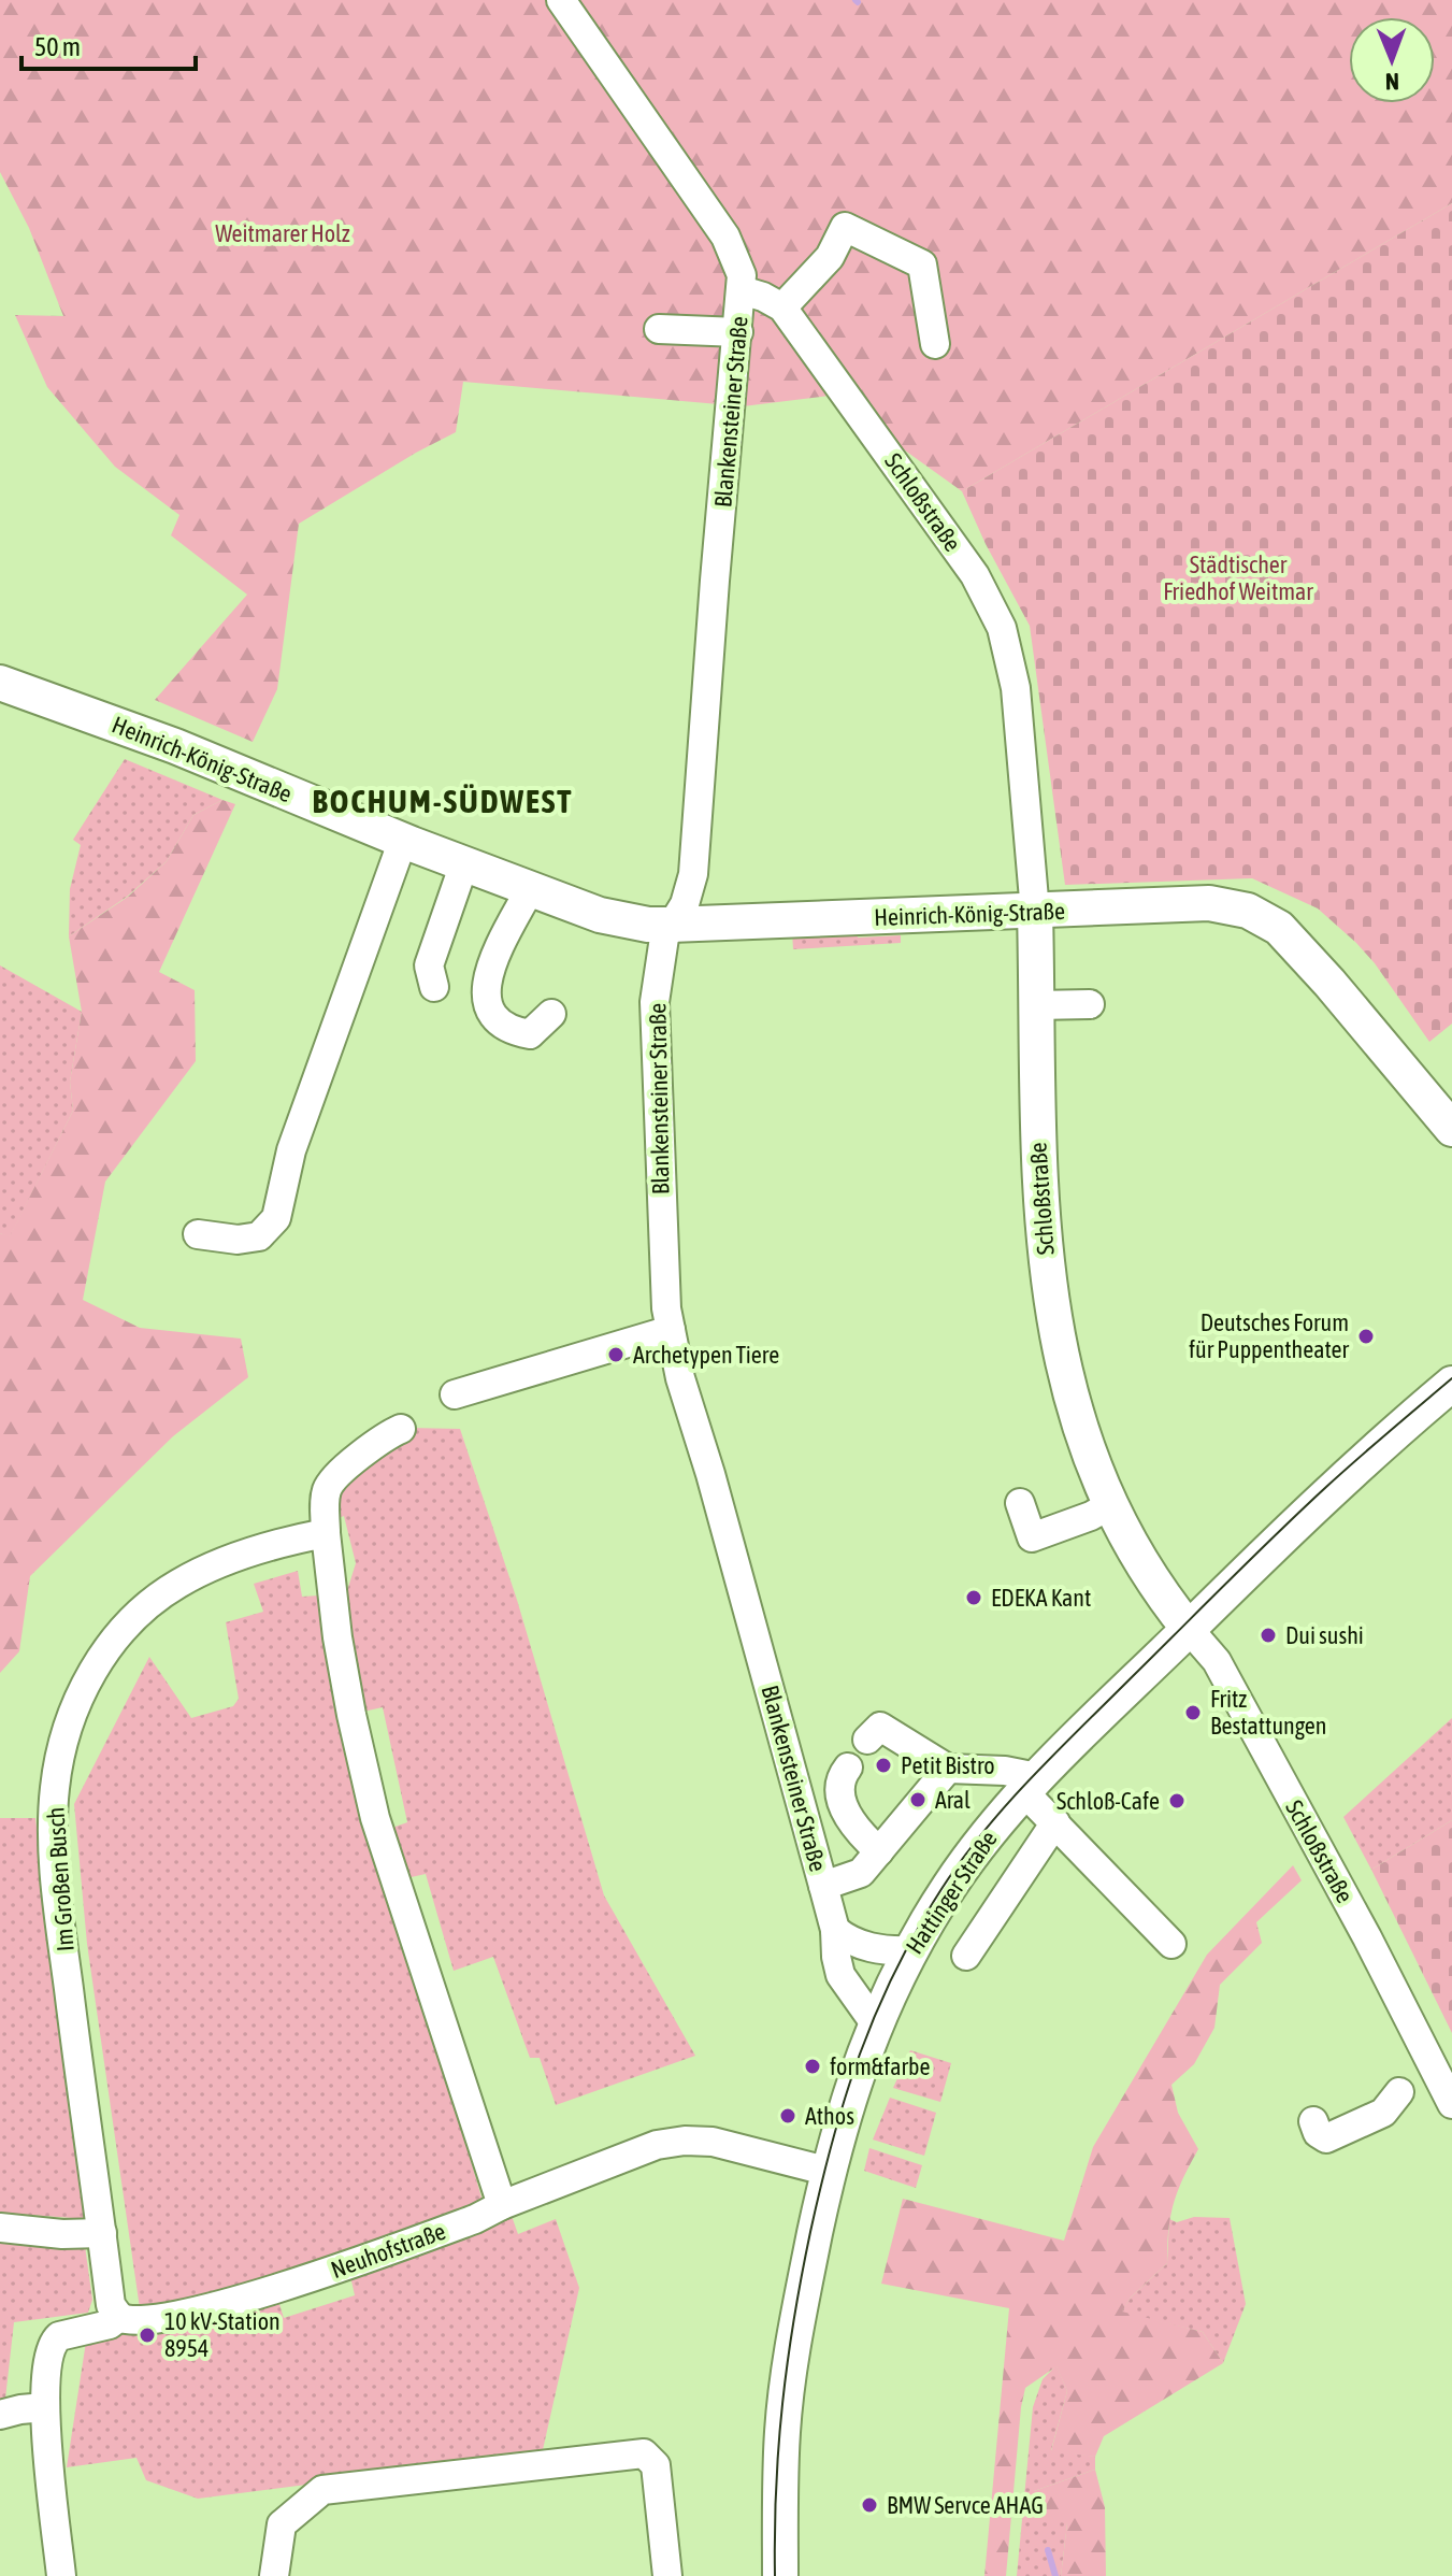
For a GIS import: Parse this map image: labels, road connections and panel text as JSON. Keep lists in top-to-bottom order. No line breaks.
{"streets":{"main road":["Schloßstraße","Heinrich-König-Straße","Hattinger Straße"],"street":["Blankensteiner Straße","Im Großen Busch","Neuhofstraße"]},"crossings":[["Blankensteiner Straße","Heinrich-König-Straße"],["Blankensteiner Straße","Hattinger Straße"],["Schloßstraße","Heinrich-König-Straße"],["Schloßstraße","Hattinger Straße"],["Im Großen Busch","Neuhofstraße"],["Hattinger Straße","Neuhofstraße"]],"districts":["BOCHUM-SÜDWEST"],"parks":["Weitmarer Holz","Städtischer Friedhof Weitmar"],"places":["Deutsches Forum für Puppentheater","Archetypen Tiere","EDEKA Kant","Dui sushi","Fritz Bestattungen","Petit Bistro","Aral","Schloß-Cafe","form&farbe","Athos","10 kV-Station 8954","BMW Servce AHAG"],"scale_bar":"50 m","north":"bottom"}
